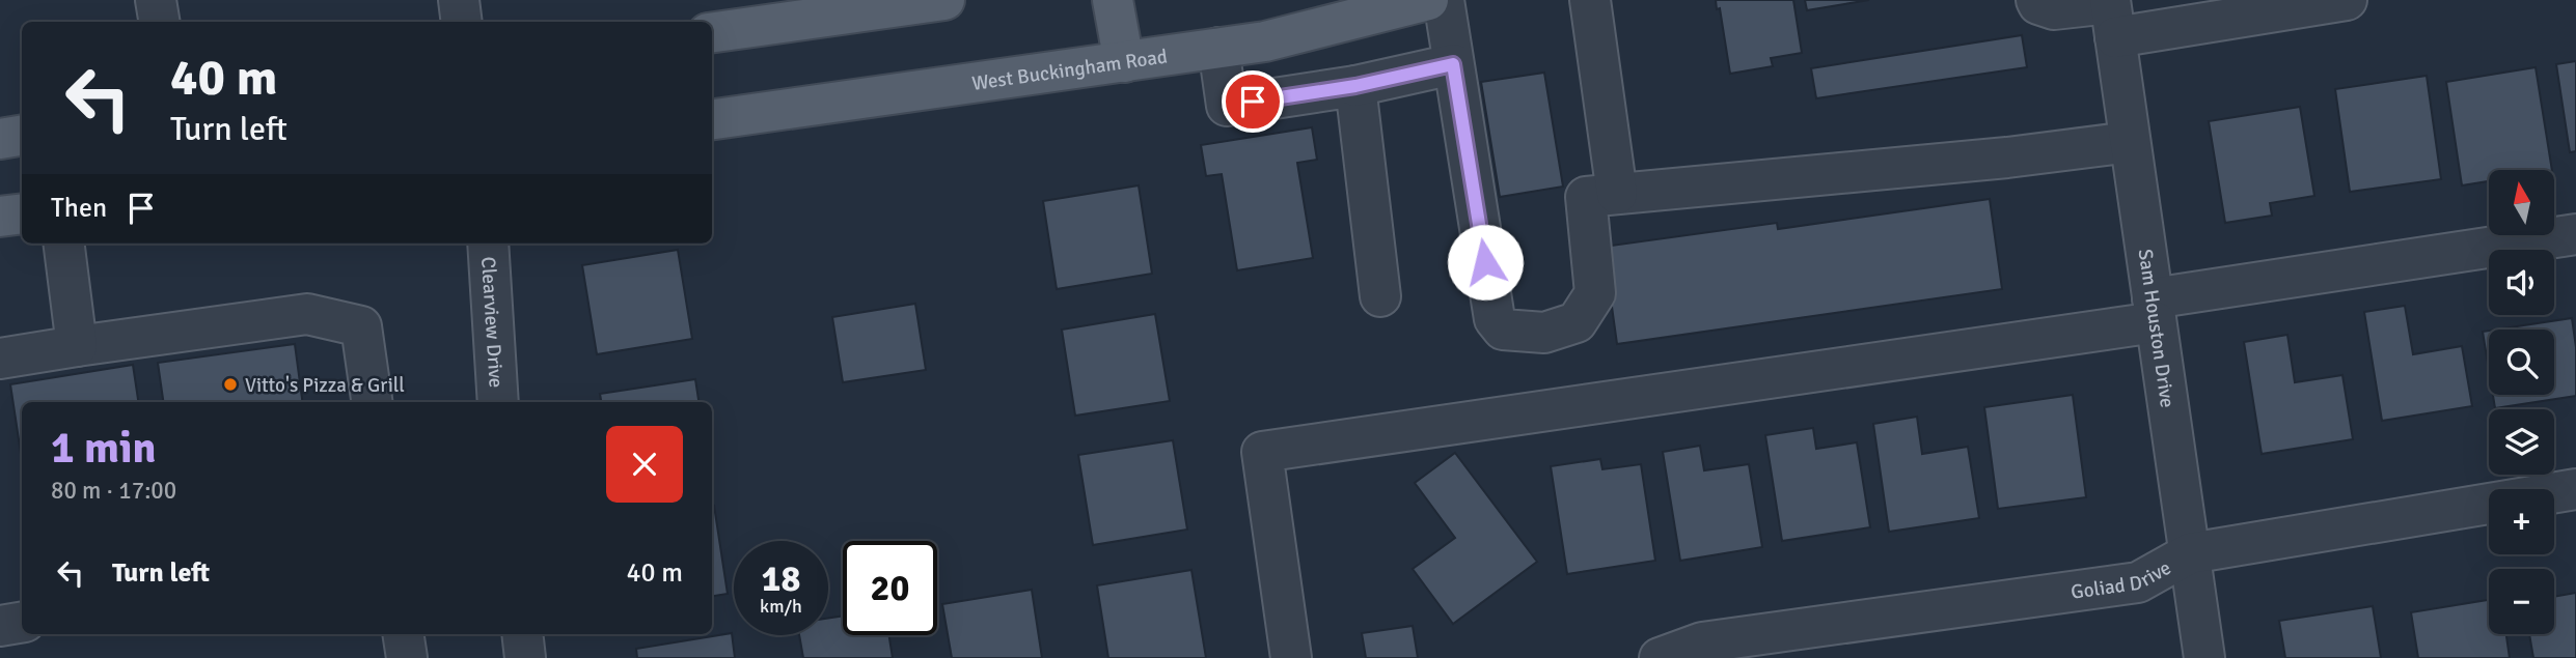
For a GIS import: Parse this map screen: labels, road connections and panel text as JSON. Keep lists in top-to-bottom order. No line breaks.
{"streets":{"main road":["West Buckingham Road"],"street":["Clearview Drive","Sam Houston Drive","Goliad Drive"]},"crossings":[["Sam Houston Drive","Goliad Drive"]],"places":["Vitto's Pizza & Grill"],"north":"top","page":{"turn":["40 m","Turn left"],"map_buttons":["+","−"],"then":"Then","heading":["1 min","80 m · 17:00"],"list":[{"name":"Turn left","value":"40 m"}],"speed":"18 km/h","limit":"20"}}
